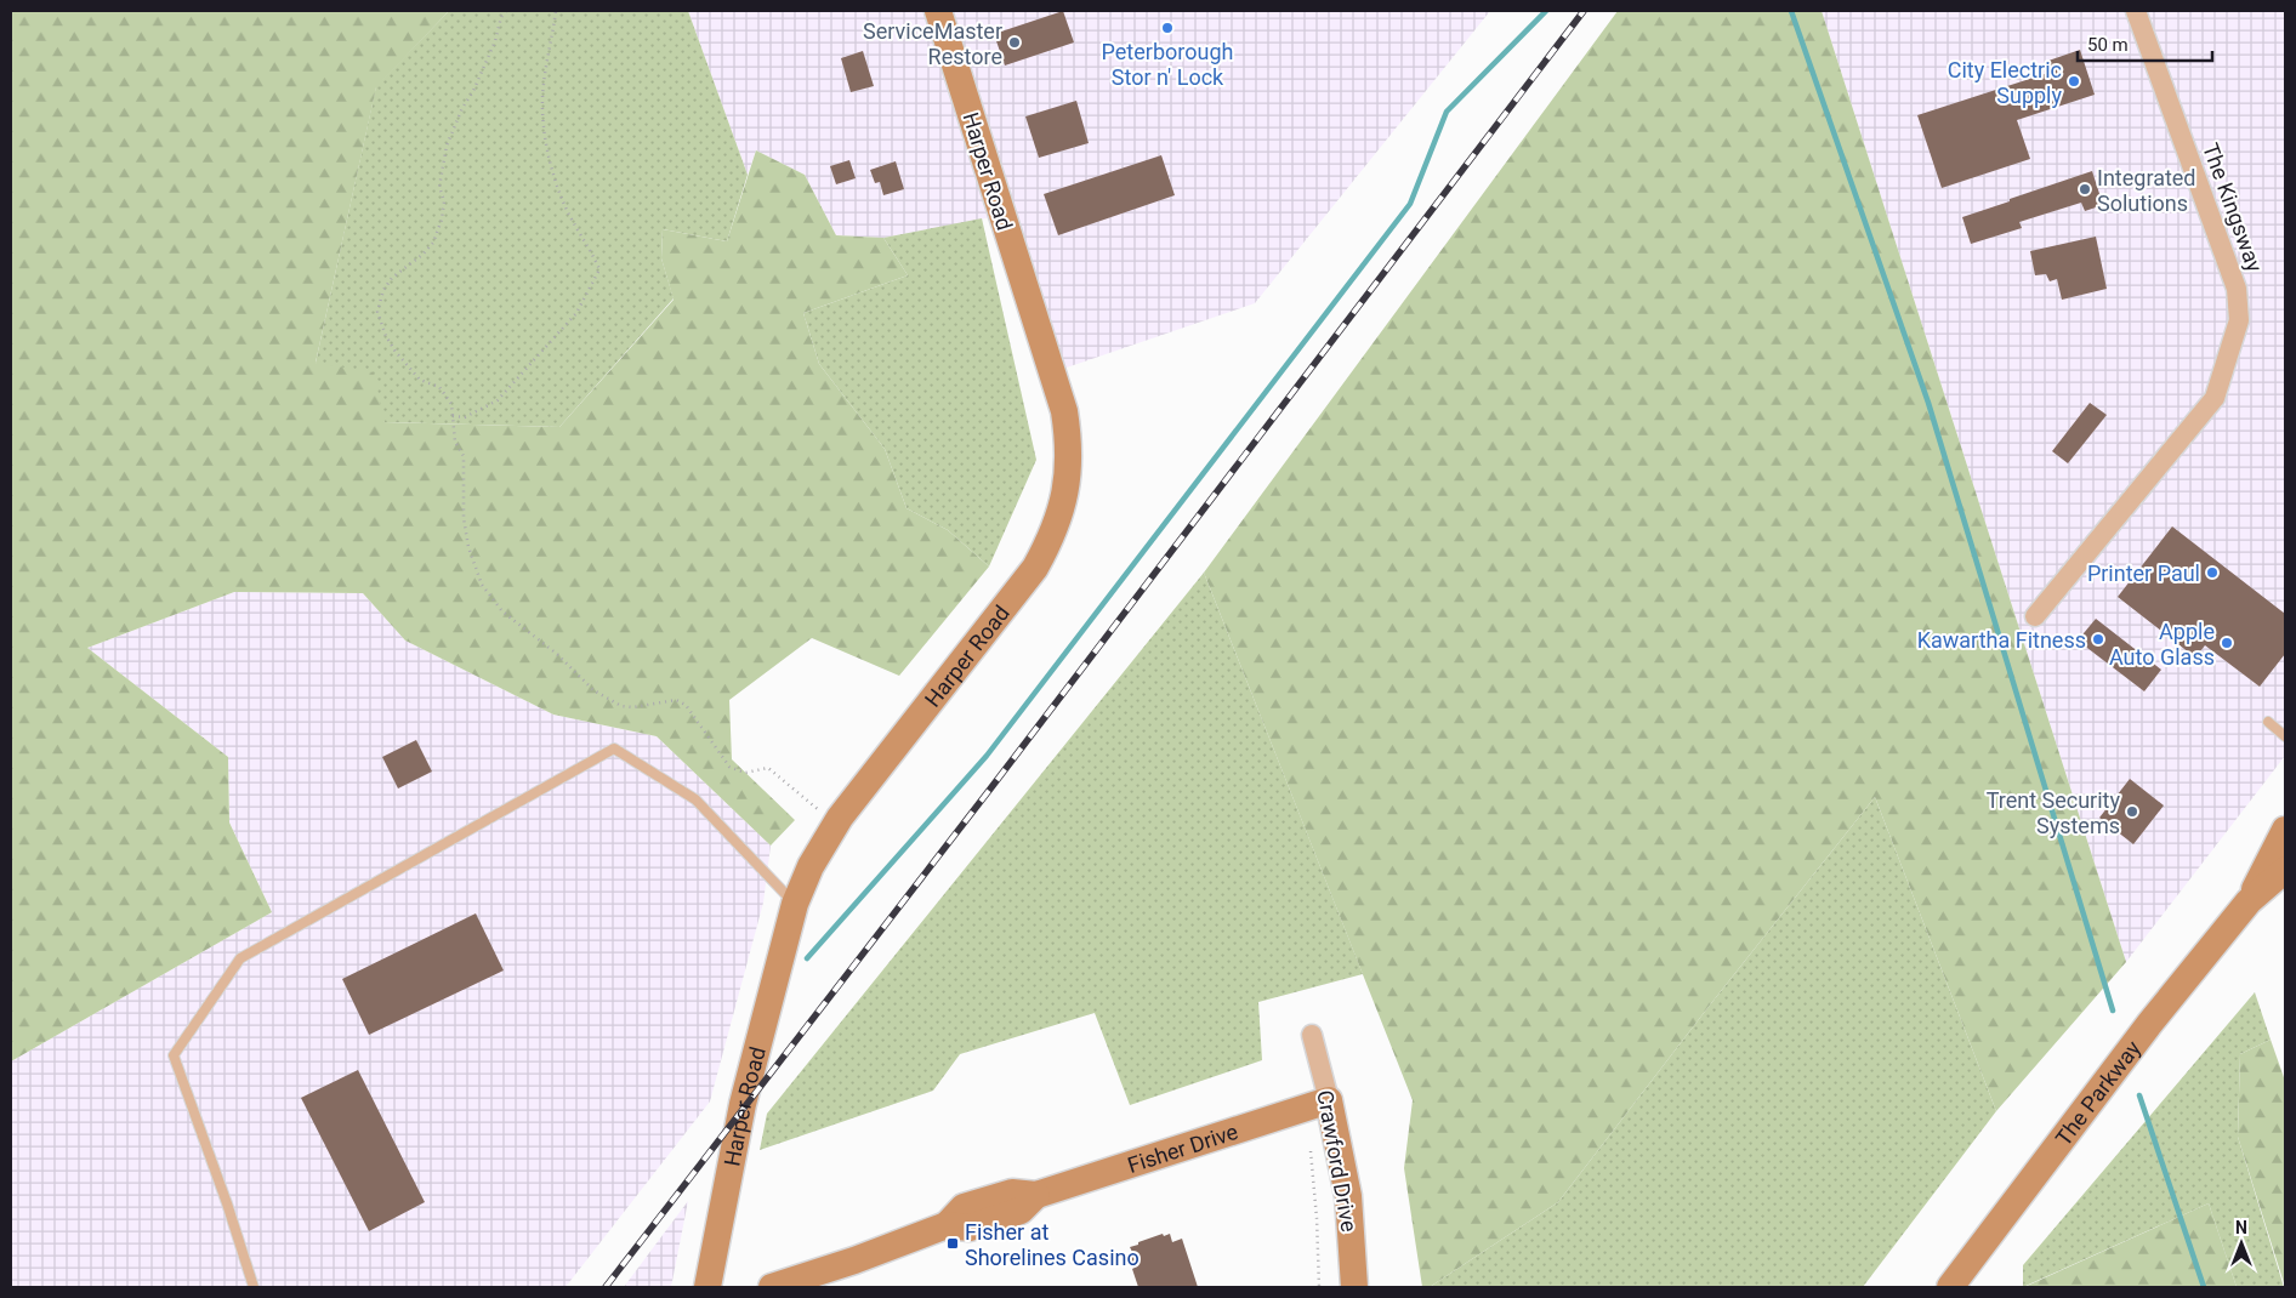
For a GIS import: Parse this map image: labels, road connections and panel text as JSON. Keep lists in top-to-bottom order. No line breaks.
{"streets":{"street":["Harper Road","The Kingsway","The Parkway","Fisher Drive","Crawford Drive"]},"crossings":[["Fisher Drive","Crawford Drive"]],"places":{"other":["Peterborough Stor n' Lock","ServiceMaster Restore","City Electric Supply","Integrated Solutions","Printer Paul","Kawartha Fitness","Apple Auto Glass","Trent Security Systems"],"transit":["Fisher at Shorelines Casino"]},"scale_bar":"50 m","north":"top"}
